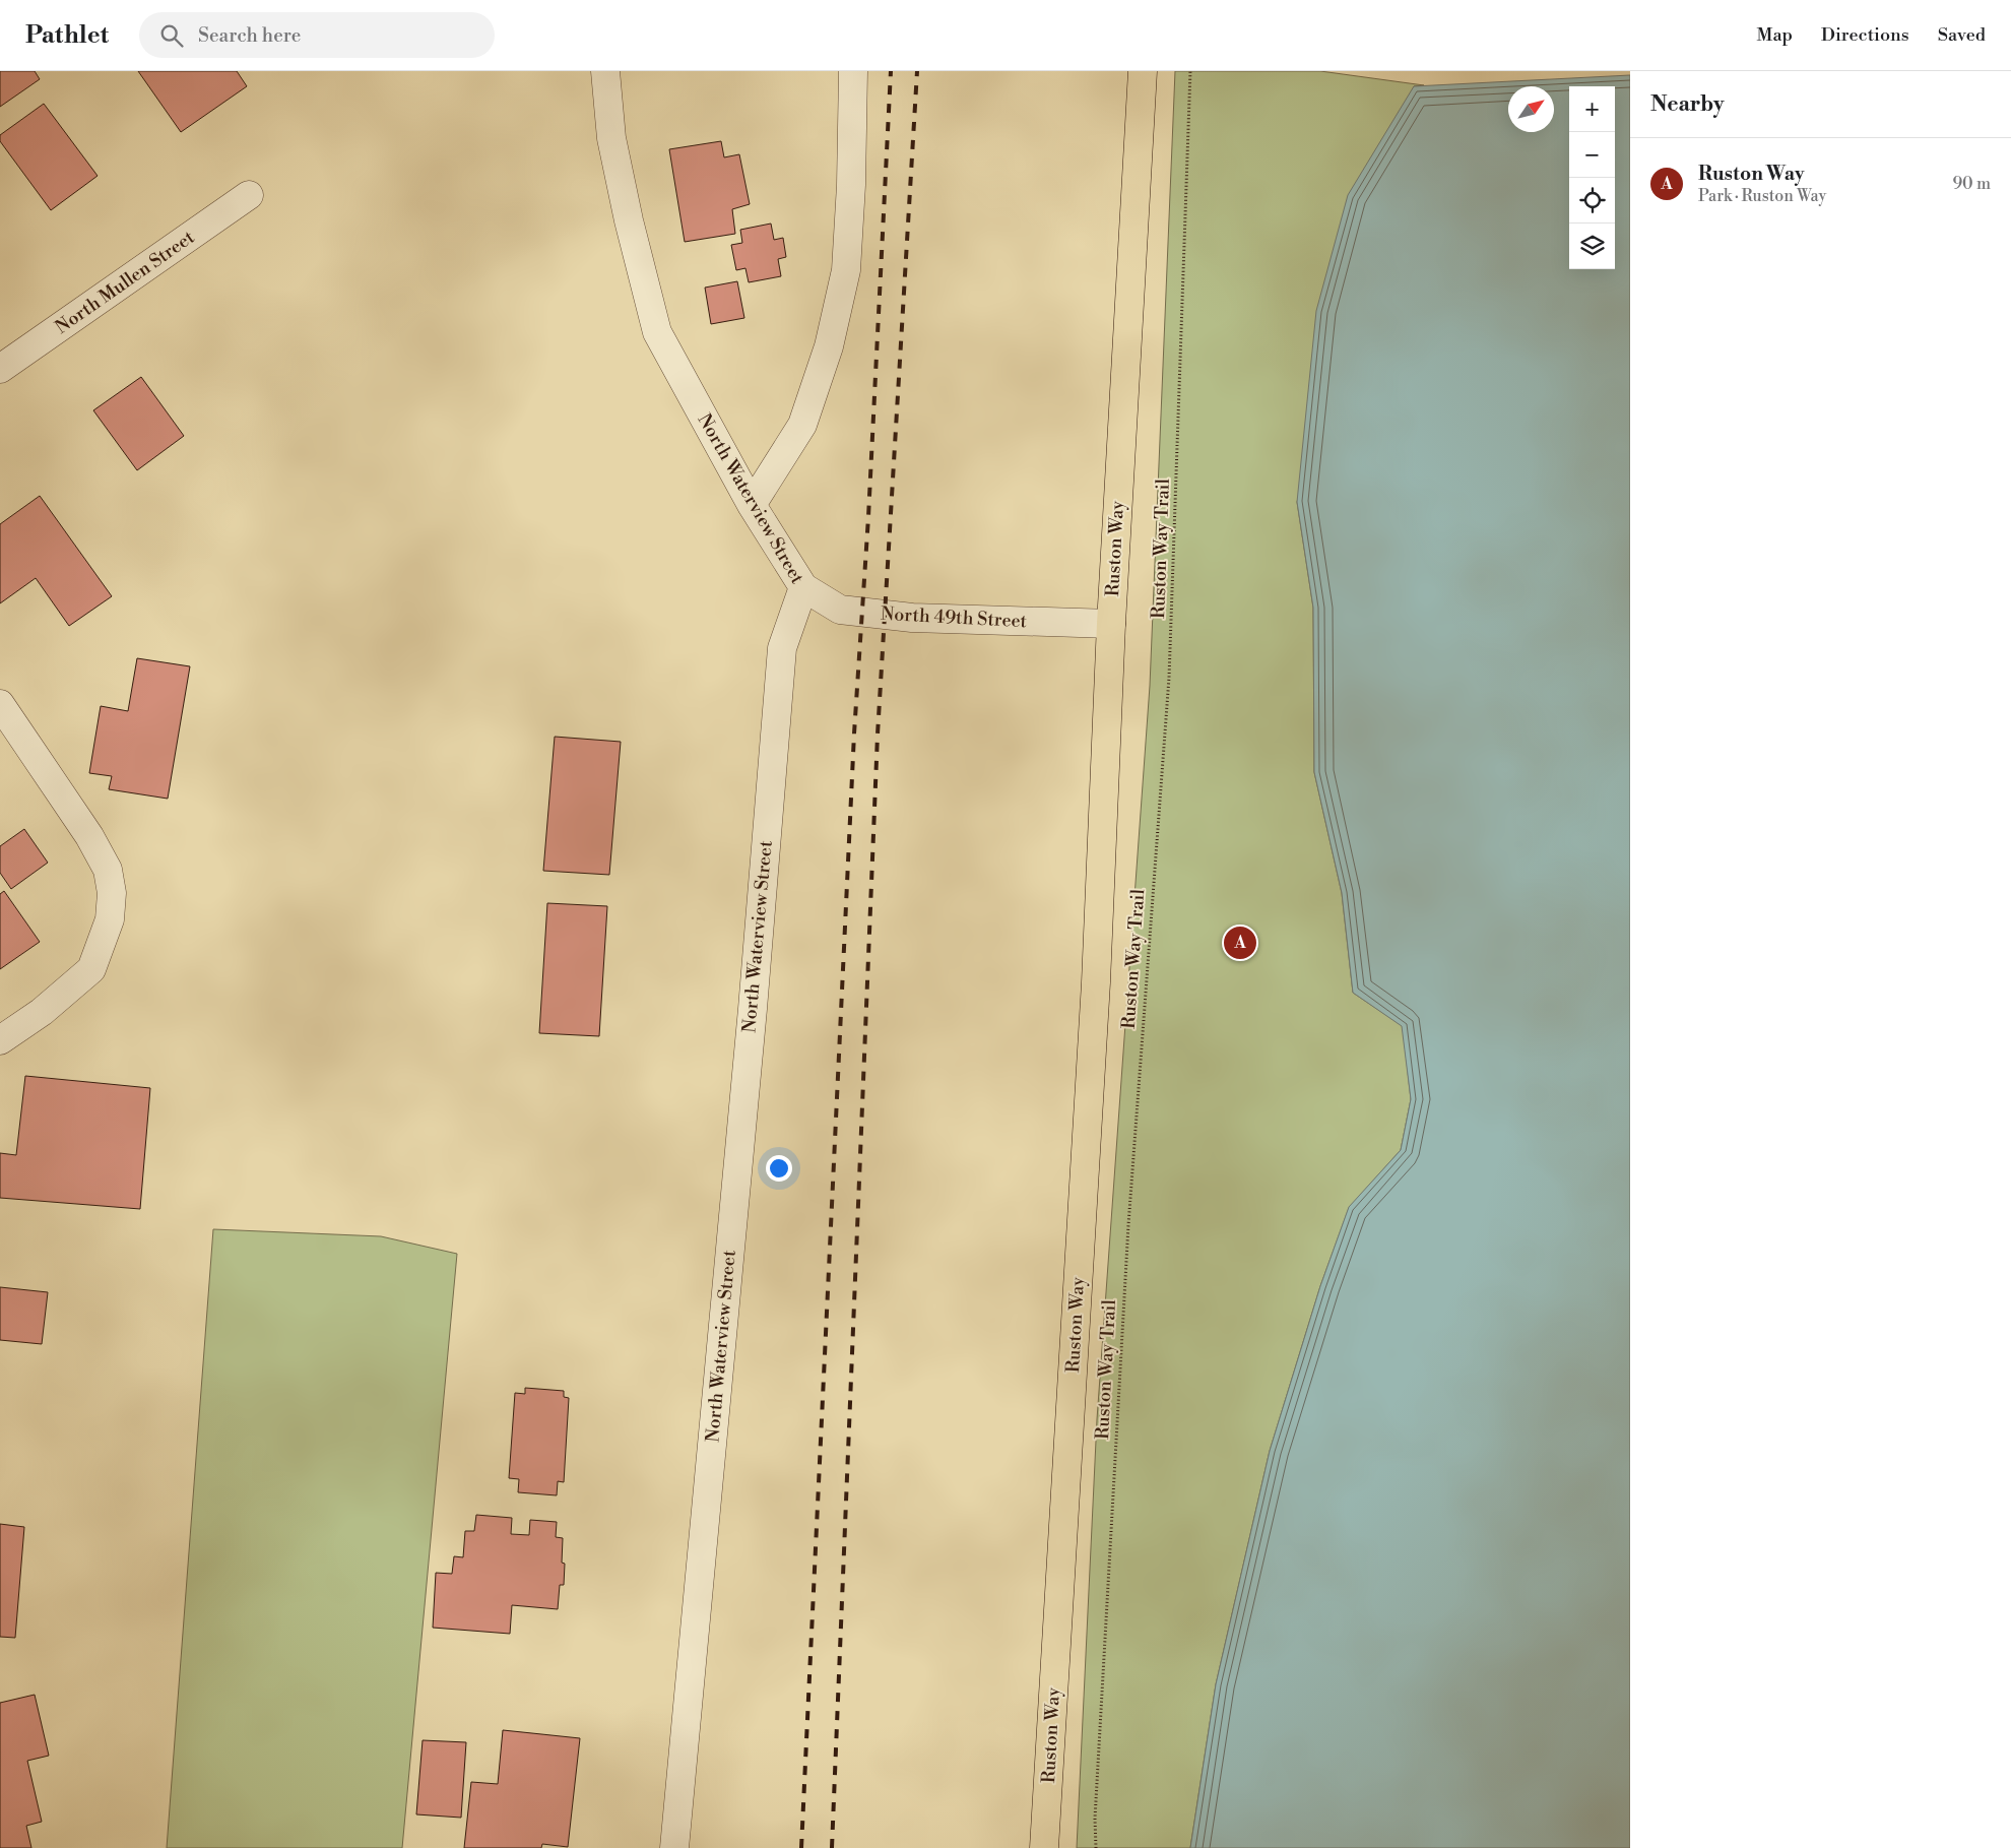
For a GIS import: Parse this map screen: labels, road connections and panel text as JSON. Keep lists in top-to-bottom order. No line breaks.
{"streets":{"main road":["Ruston Way"],"street":["North Mullen Street","North Waterview Street","North 49th Street"],"path":["Ruston Way Trail"]},"crossings":[["North Waterview Street","North 49th Street"],["Ruston Way","North 49th Street"]],"north":"top right","page":{"header":"Pathlet","search":"Search here","nav":["Map","Directions","Saved"],"heading":"Nearby","map_buttons":["+","−"],"list":[{"mark":"A","name":"Ruston Way","note":"Park · Ruston Way","value":"90 m"}],"pins":"A"}}
